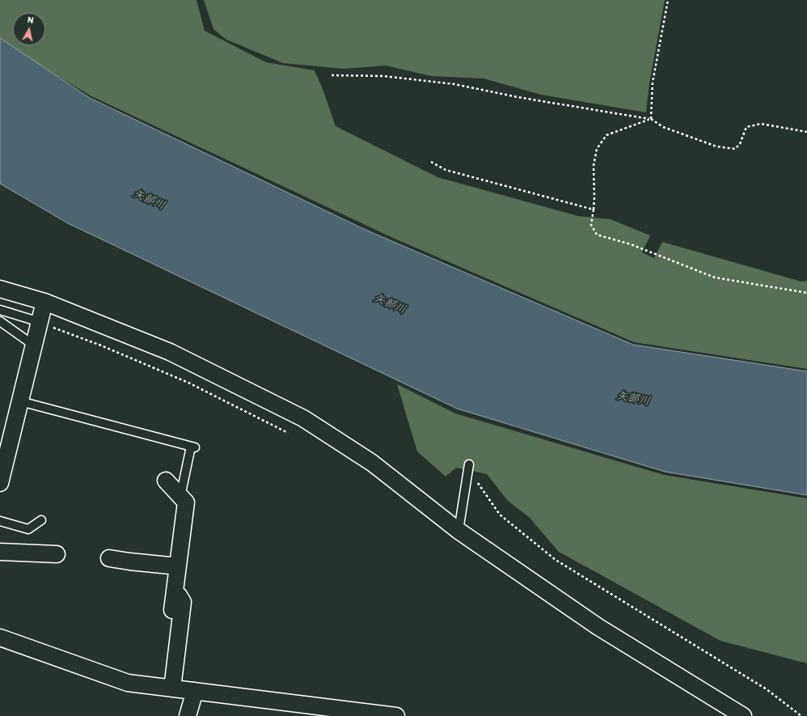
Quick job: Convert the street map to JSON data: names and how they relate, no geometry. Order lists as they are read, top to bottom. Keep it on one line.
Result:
{"water":["矢部川"],"north":"top"}
